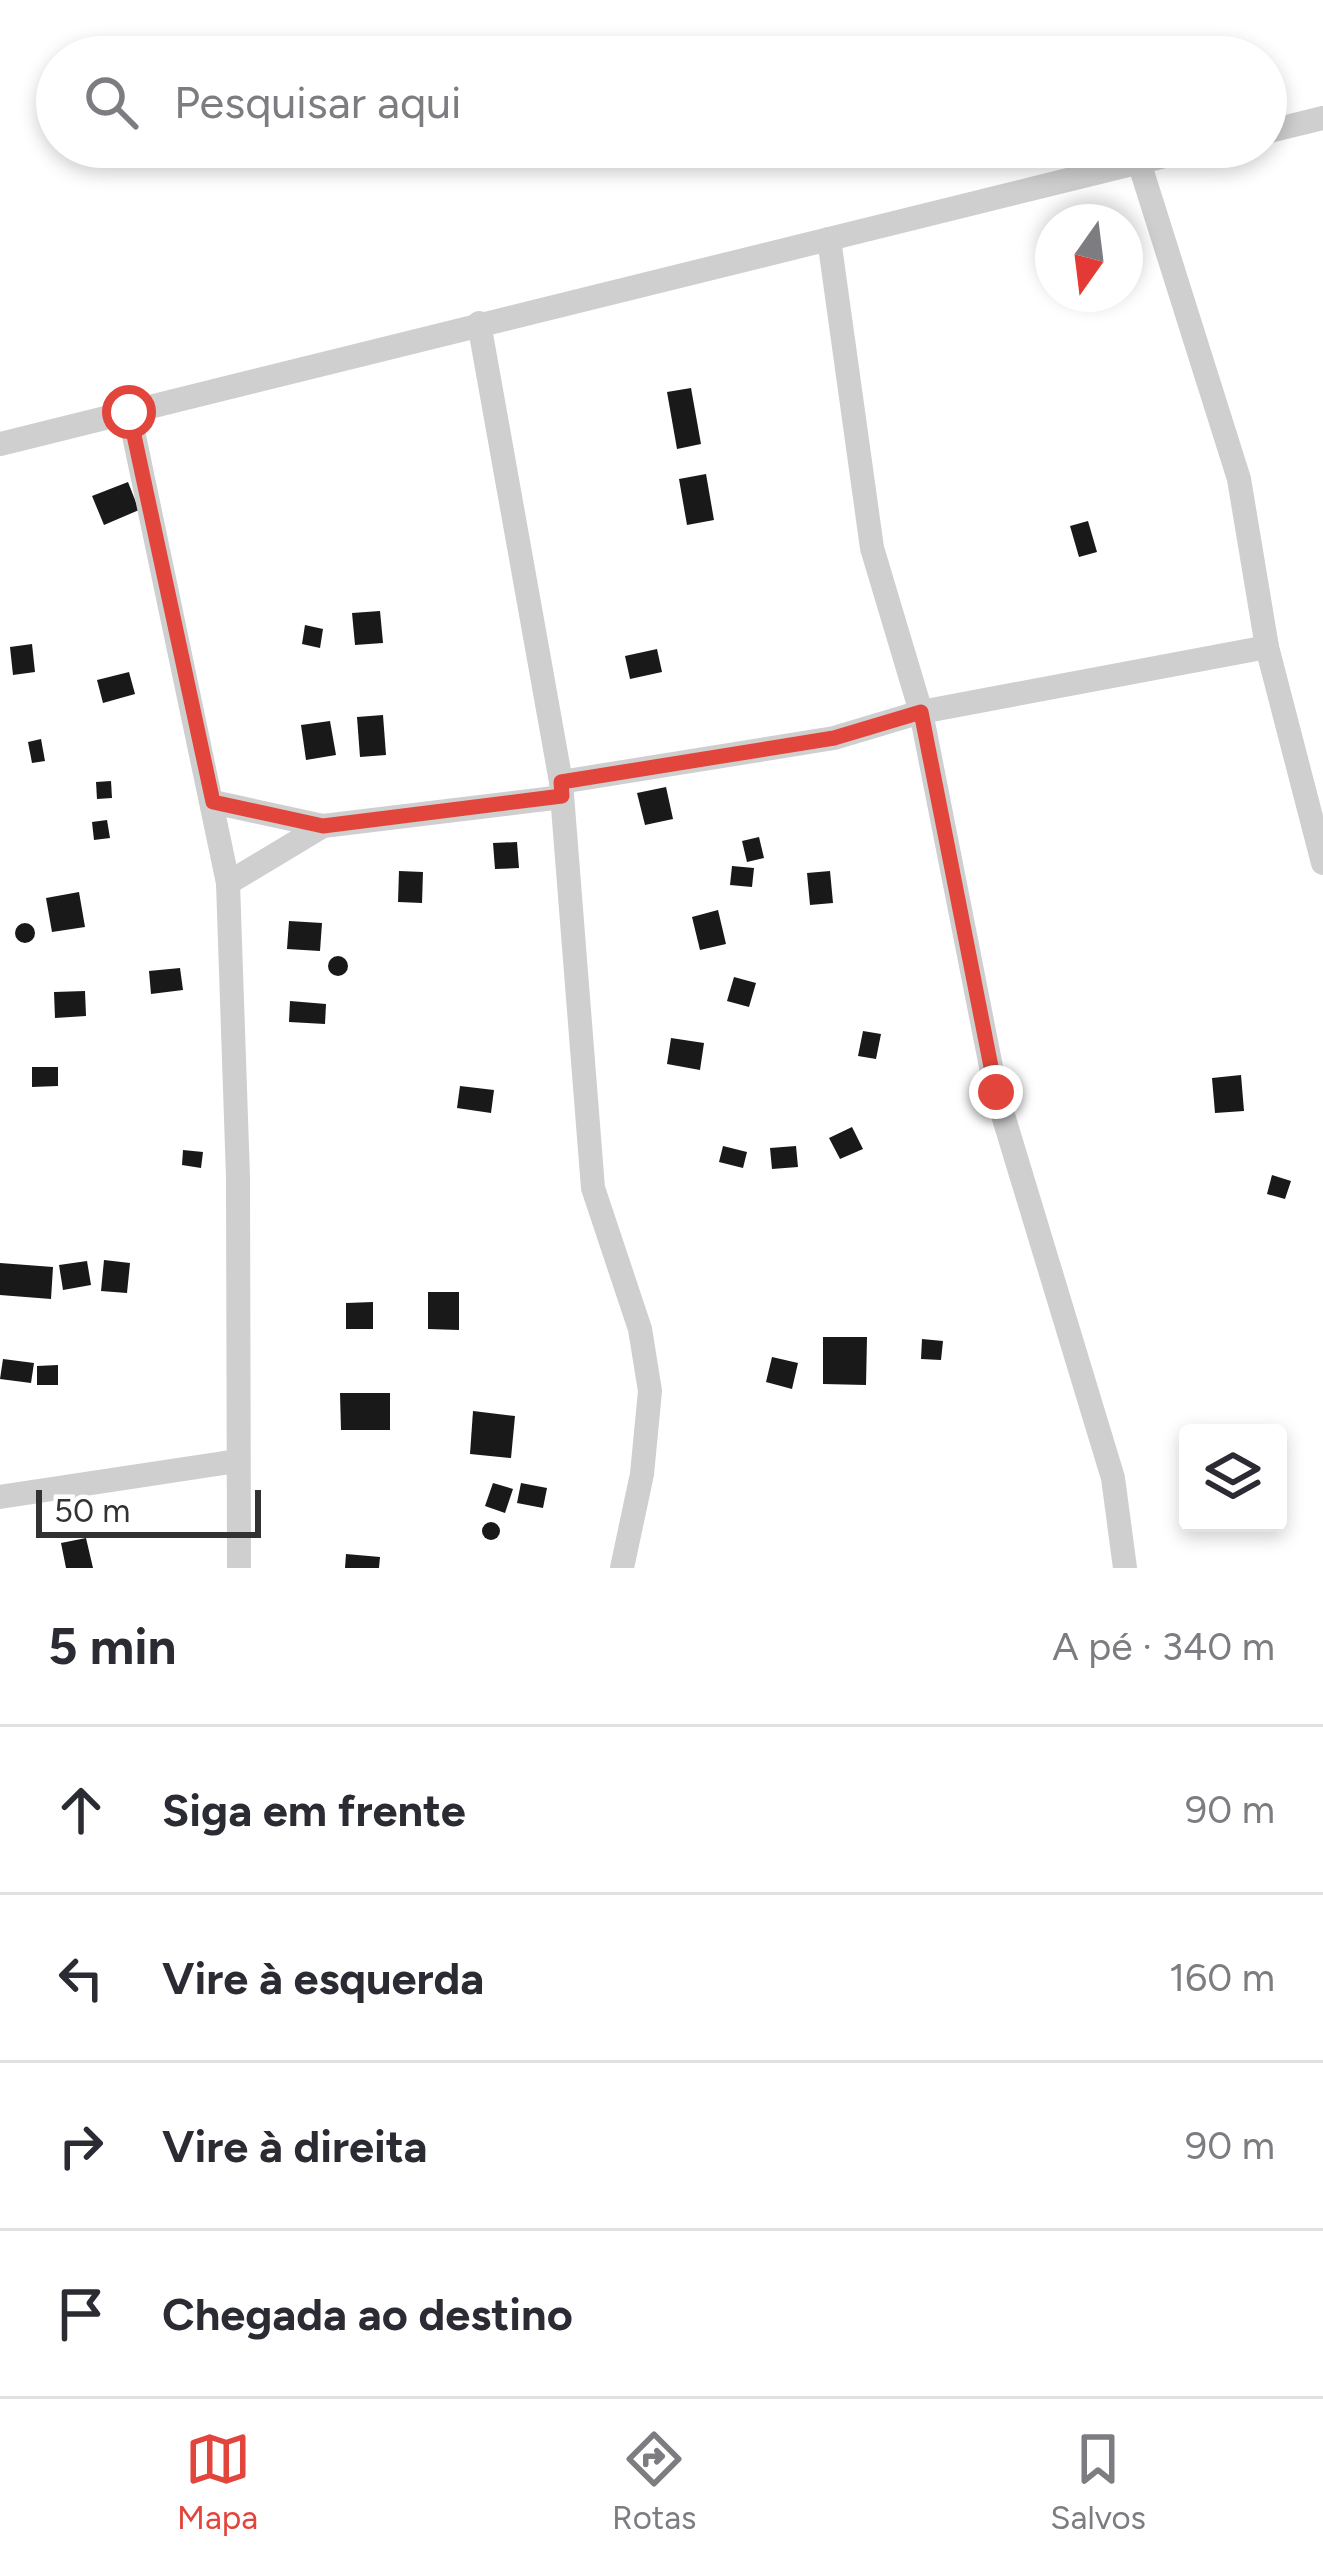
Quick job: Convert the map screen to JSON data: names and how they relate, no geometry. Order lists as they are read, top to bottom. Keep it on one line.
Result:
{"scale_bar":"50 m","north":"bottom","page":{"search":"Pesquisar aqui","scale":"50 m","heading":["5 min","A pé · 340 m"],"list":[["Siga em frente","90 m"],["Vire à esquerda","160 m"],["Vire à direita","90 m"],"Chegada ao destino"],"nav":["Mapa","Rotas","Salvos"]}}
